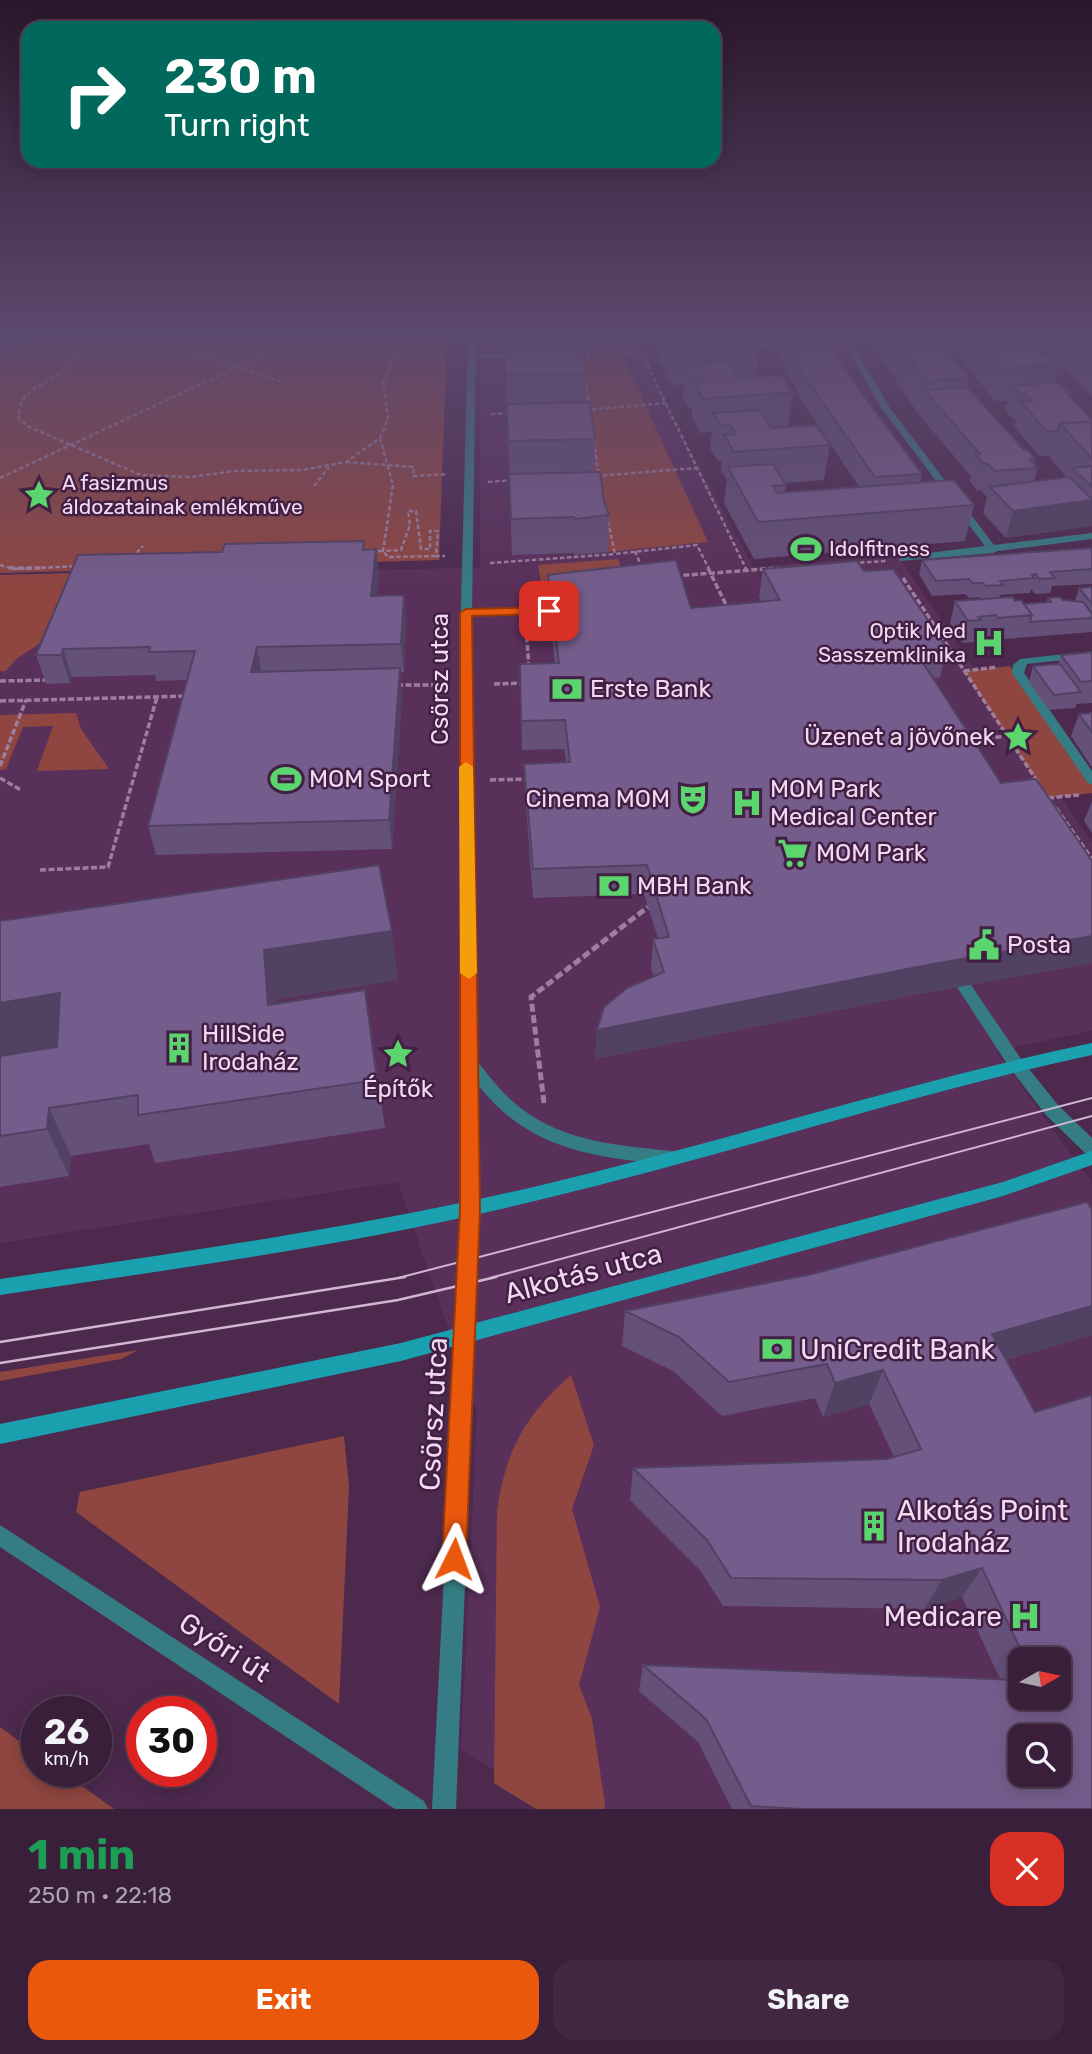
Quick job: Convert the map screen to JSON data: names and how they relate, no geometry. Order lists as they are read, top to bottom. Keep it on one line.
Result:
{"streets":{"main road":["Alkotás utca"],"street":["Csörsz utca","Győri út"]},"crossings":[["Csörsz utca","Alkotás utca"]],"places":{"place":["A fasizmus áldozatainak emlékműve","Üzenet a jövőnek","Építők"],"sports":["Idolfitness","MOM Sport"],"hospital":["Optik Med Sasszemklinika","MOM Park Medical Center","Medicare"],"bank":["Erste Bank","MBH Bank","UniCredit Bank"],"theatre":["Cinema MOM"],"supermarket":["MOM Park"],"public building":["Posta"],"building":["HillSide Irodaház","Alkotás Point Irodaház"]},"north":"right","page":{"turn":["230 m","Turn right"],"speed":"26 km/h","limit":"30","heading":["1 min","250 m · 22:18"],"buttons":["Exit","Share"]}}
